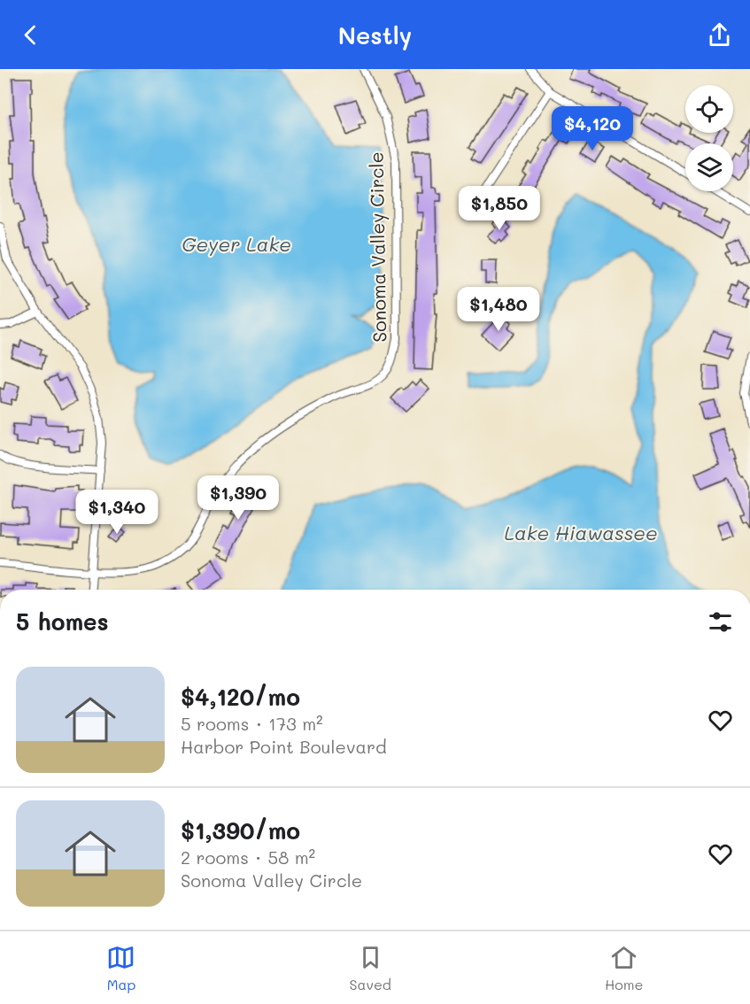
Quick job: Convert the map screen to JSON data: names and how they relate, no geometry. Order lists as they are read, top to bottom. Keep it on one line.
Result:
{"streets":{"street":["Sonoma Valley Circle"]},"water":["Geyer Lake","Lake Hiawassee"],"page":{"header":"Nestly","price":["$4,120","$1,850","$1,480","$1,390","$1,340"],"heading":"5 homes","list":[{"name":"$4,120/mo","note":"5 rooms · 173 m² · Harbor Point Boulevard"},{"name":"$1,390/mo","note":"2 rooms · 58 m² · Sonoma Valley Circle"}],"tabs":["Map","Saved","Home"]}}
